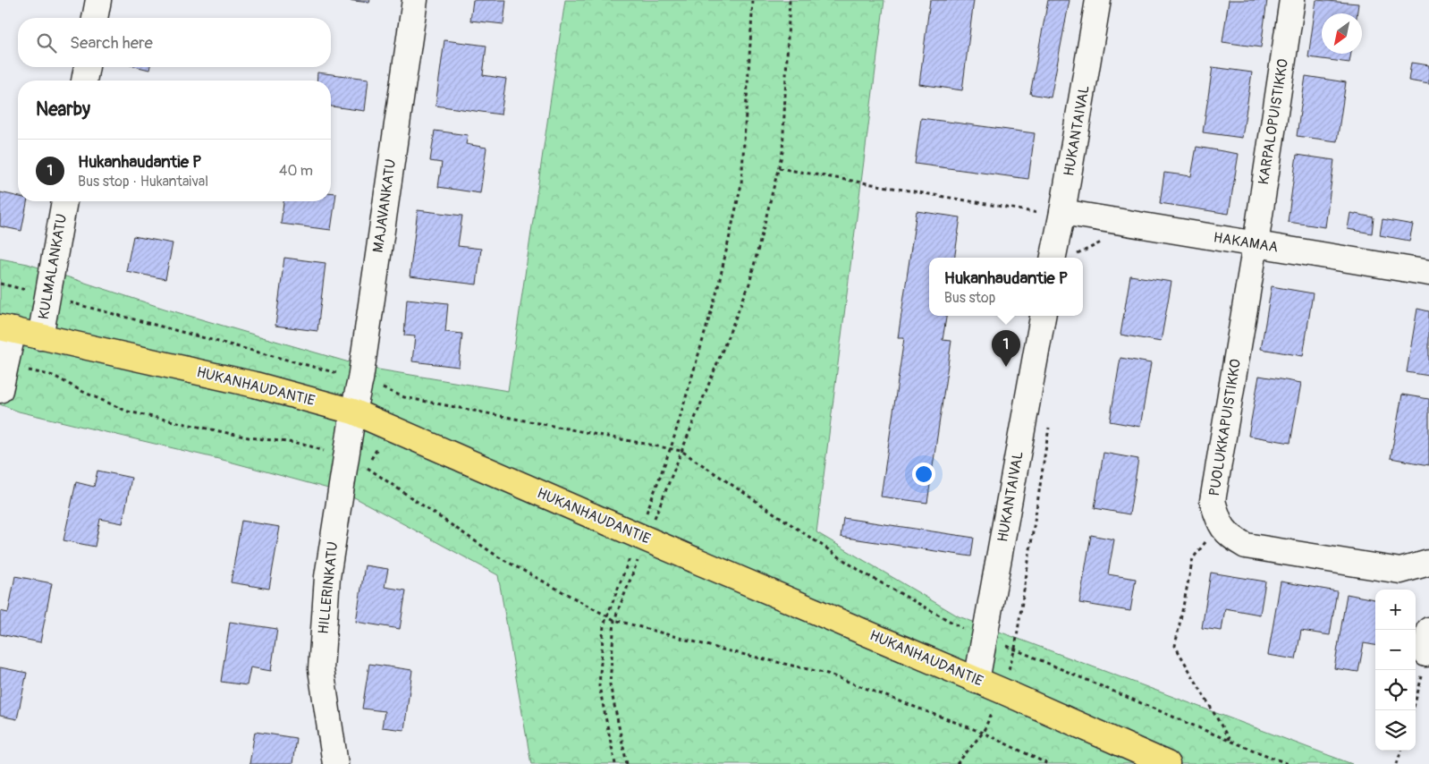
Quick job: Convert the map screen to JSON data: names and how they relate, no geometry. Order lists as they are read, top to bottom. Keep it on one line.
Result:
{"streets":{"main road":["HUKANHAUDANTIE"],"street":["KARPALOPUISTIKKO","HUKANTAIVAL","MAJAVANKATU","HAKAMAA","KULMALANKATU","PUOLUKKAPUISTIKKO","HILLERINKATU"]},"crossings":[["KARPALOPUISTIKKO","HAKAMAA"],["KARPALOPUISTIKKO","PUOLUKKAPUISTIKKO"],["HUKANTAIVAL","HAKAMAA"],["HUKANTAIVAL","HUKANHAUDANTIE"],["MAJAVANKATU","HUKANHAUDANTIE"],["MAJAVANKATU","HILLERINKATU"],["HAKAMAA","PUOLUKKAPUISTIKKO"],["KULMALANKATU","HUKANHAUDANTIE"],["HUKANHAUDANTIE","HILLERINKATU"]],"north":"bottom left","page":{"search":"Search here","heading":"Nearby","list":[{"mark":"1","name":"Hukanhaudantie P","note":"Bus stop · Hukantaival","value":"40 m"}],"popup":["Hukanhaudantie P","Bus stop"],"pins":"1","map_buttons":["+","−"]}}
